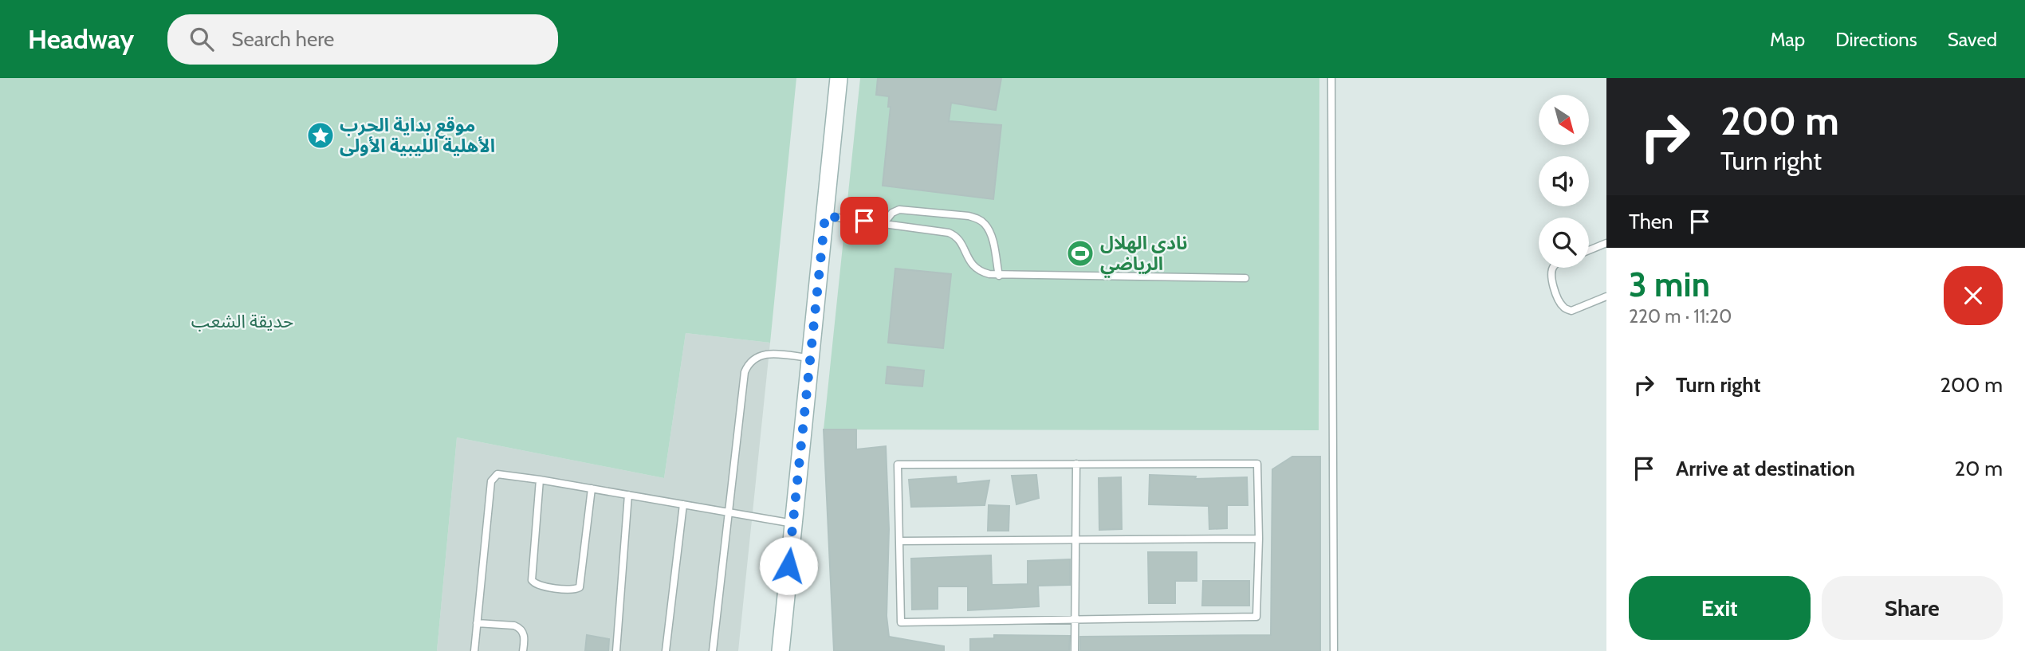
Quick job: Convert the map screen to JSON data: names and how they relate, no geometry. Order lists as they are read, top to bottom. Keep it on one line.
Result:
{"parks":["حديقة الشعب"],"places":{"place":["موقع بداية الحرب الأهلية الليبية الأولى"],"sports":["نادي الهلال الرياضي"]},"north":"bottom right","page":{"header":"Headway","search":"Search here","nav":["Map","Directions","Saved"],"turn":["200 m","Turn right"],"then":"Then","heading":["3 min","220 m · 11:20"],"list":[{"name":"Turn right","value":"200 m"},{"name":"Arrive at destination","value":"20 m"}],"buttons":["Exit","Share"]}}
